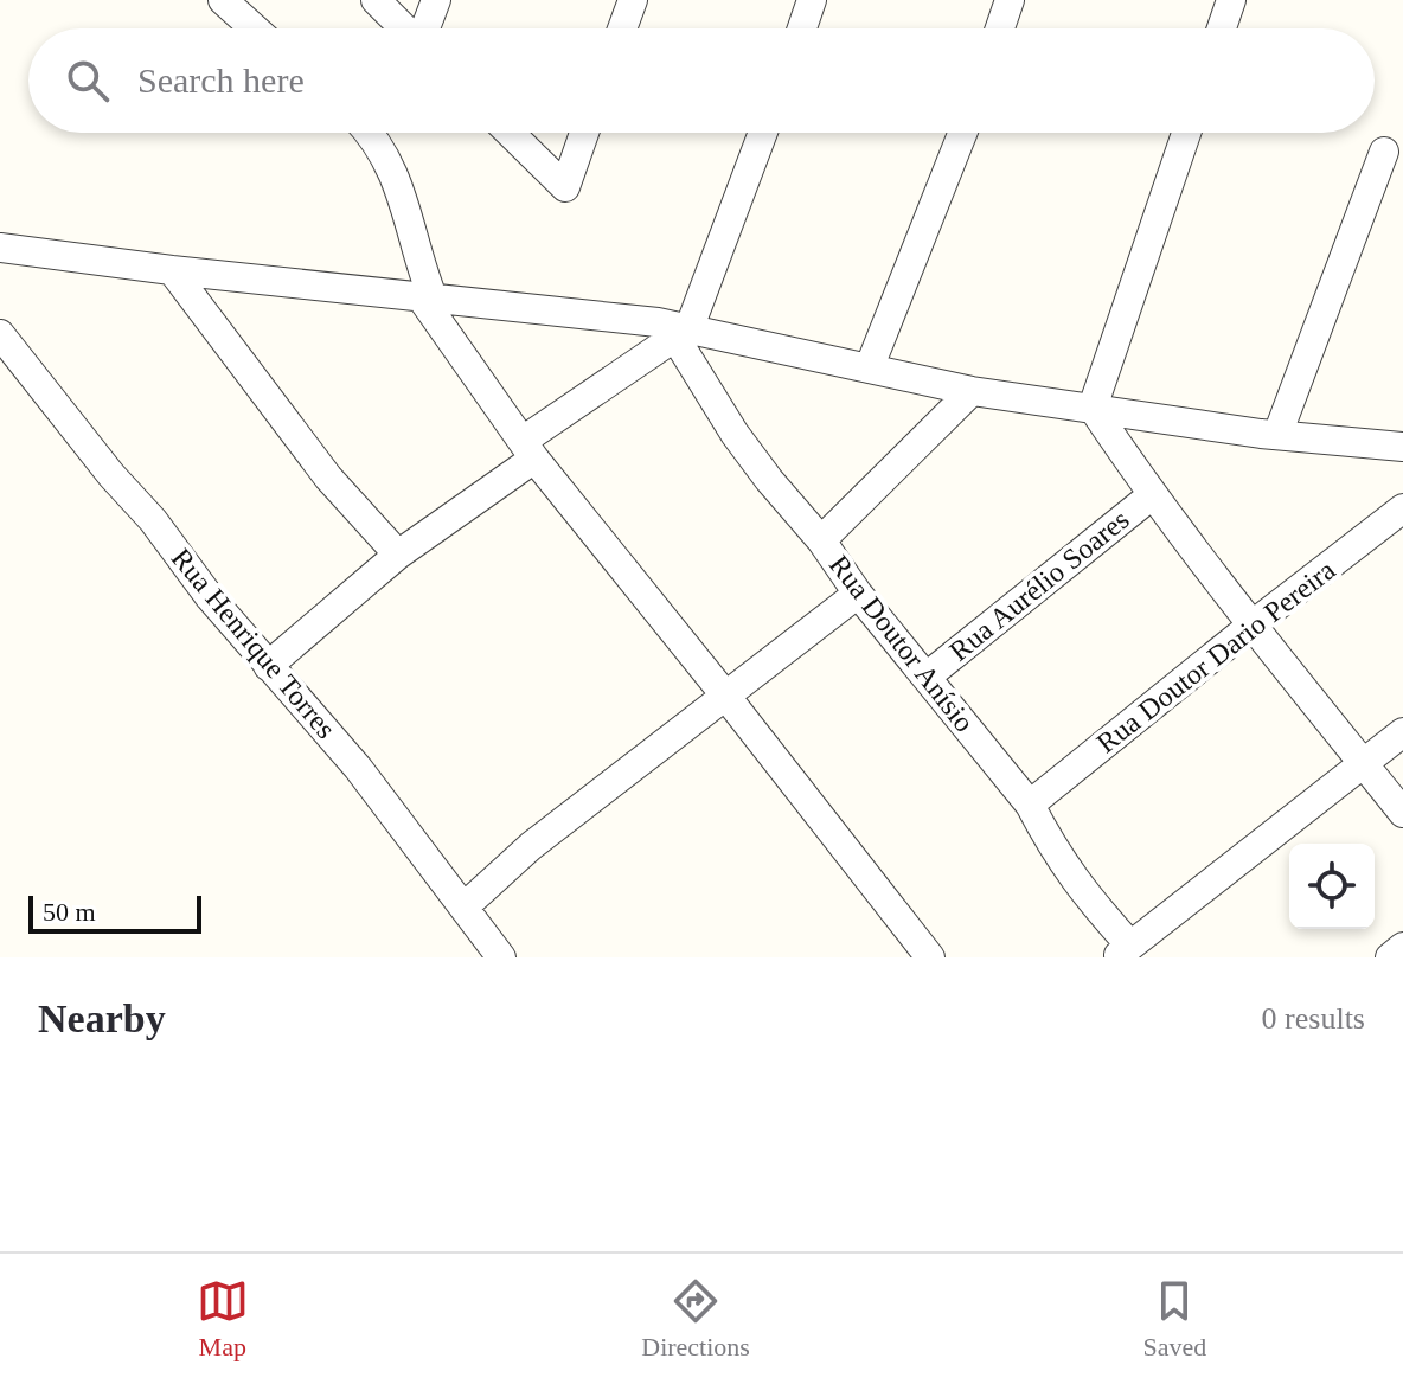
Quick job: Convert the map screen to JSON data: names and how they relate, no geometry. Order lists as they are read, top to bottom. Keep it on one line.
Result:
{"streets":{"street":["Rua Aurélio Soares","Rua Henrique Torres","Rua Doutor Anísio","Rua Doutor Dario Pereira"]},"crossings":[["Rua Aurélio Soares","Rua Doutor Anísio"],["Rua Doutor Anísio","Rua Doutor Dario Pereira"]],"scale_bar":"50 m","page":{"search":"Search here","scale":"50 m","heading":["Nearby","0 results"],"nav":["Map","Directions","Saved"]}}
